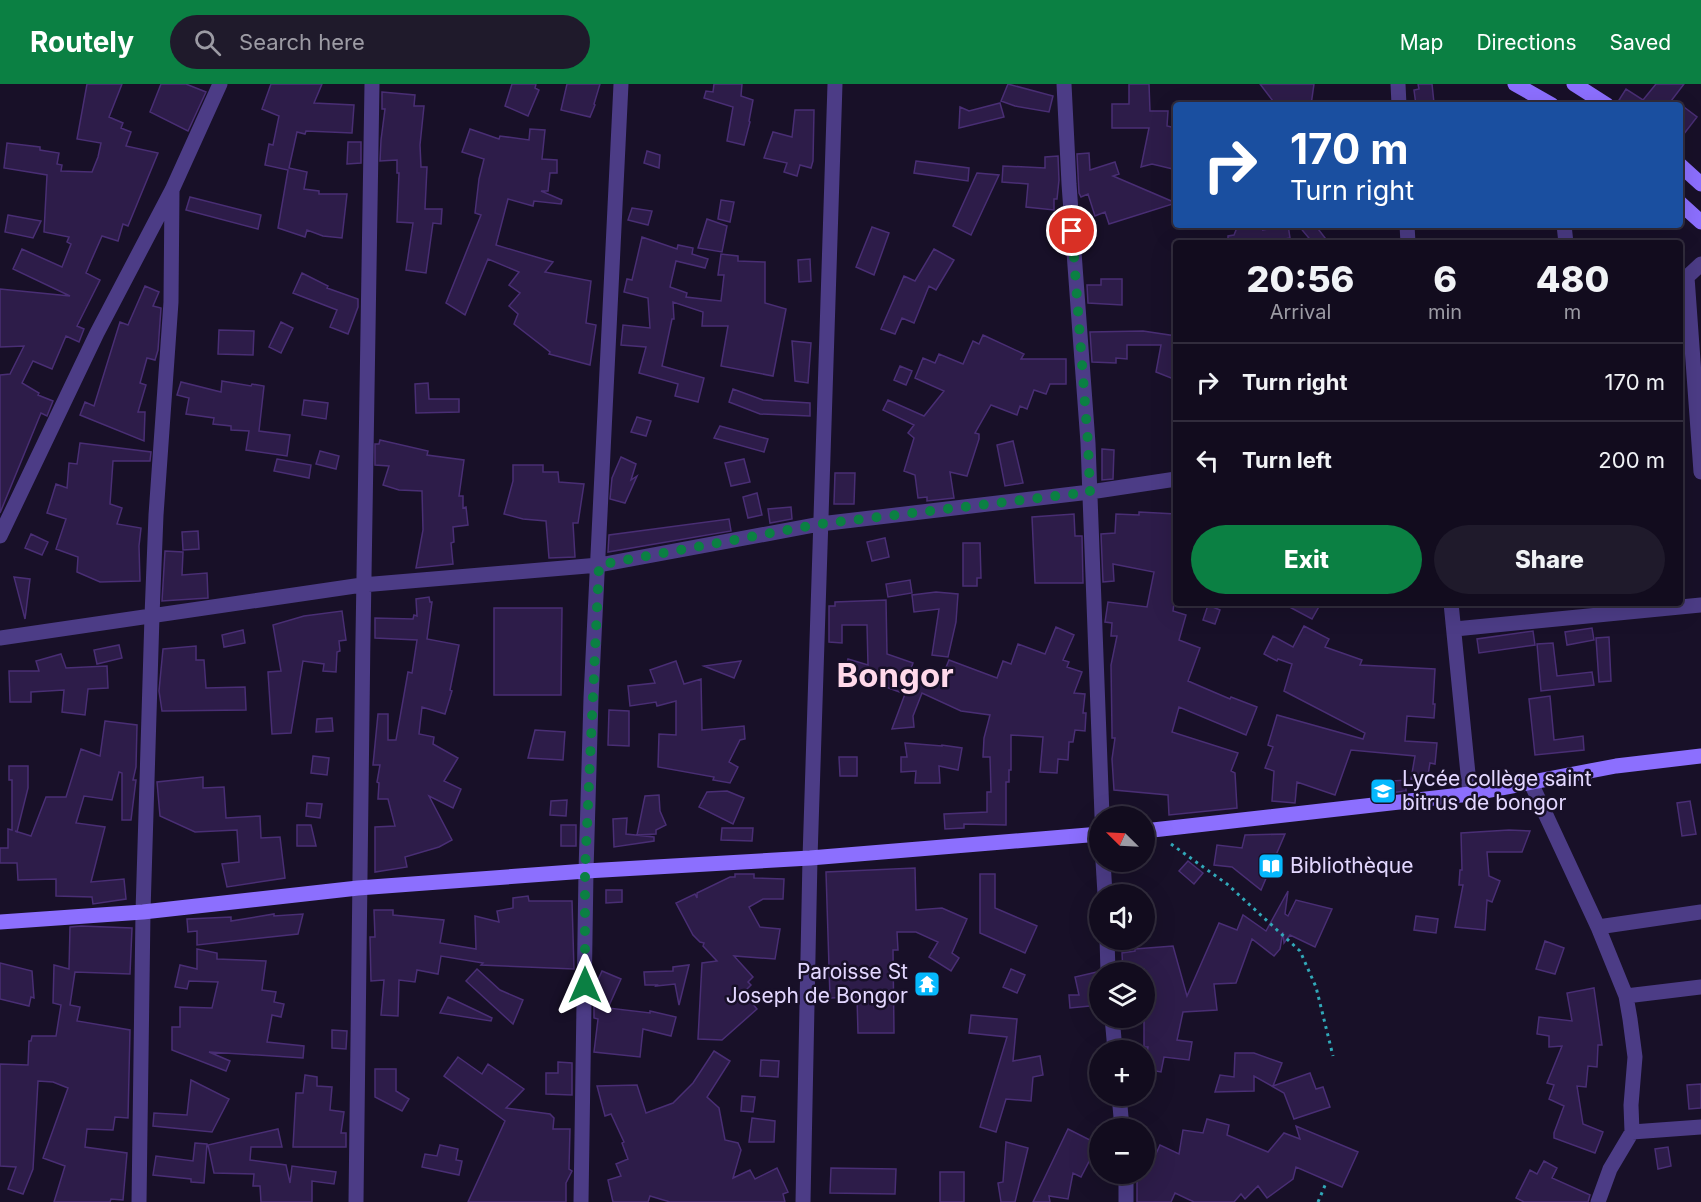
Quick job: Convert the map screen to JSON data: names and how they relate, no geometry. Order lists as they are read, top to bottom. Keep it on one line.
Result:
{"districts":["Bongor"],"places":{"school or university":["Lycée collège saint bitrus de bongor"],"library":["Bibliothèque"],"temple":["Paroisse St Joseph de Bongor"]},"north":"top left","page":{"header":"Routely","search":"Search here","nav":["Map","Directions","Saved"],"turn":["170 m","Turn right"],"eta":["20:56","Arrival","6","min","480","m"],"list":[{"name":"Turn right","value":"170 m"},{"name":"Turn left","value":"200 m"}],"buttons":["Exit","Share"],"map_buttons":["+","−"]}}
